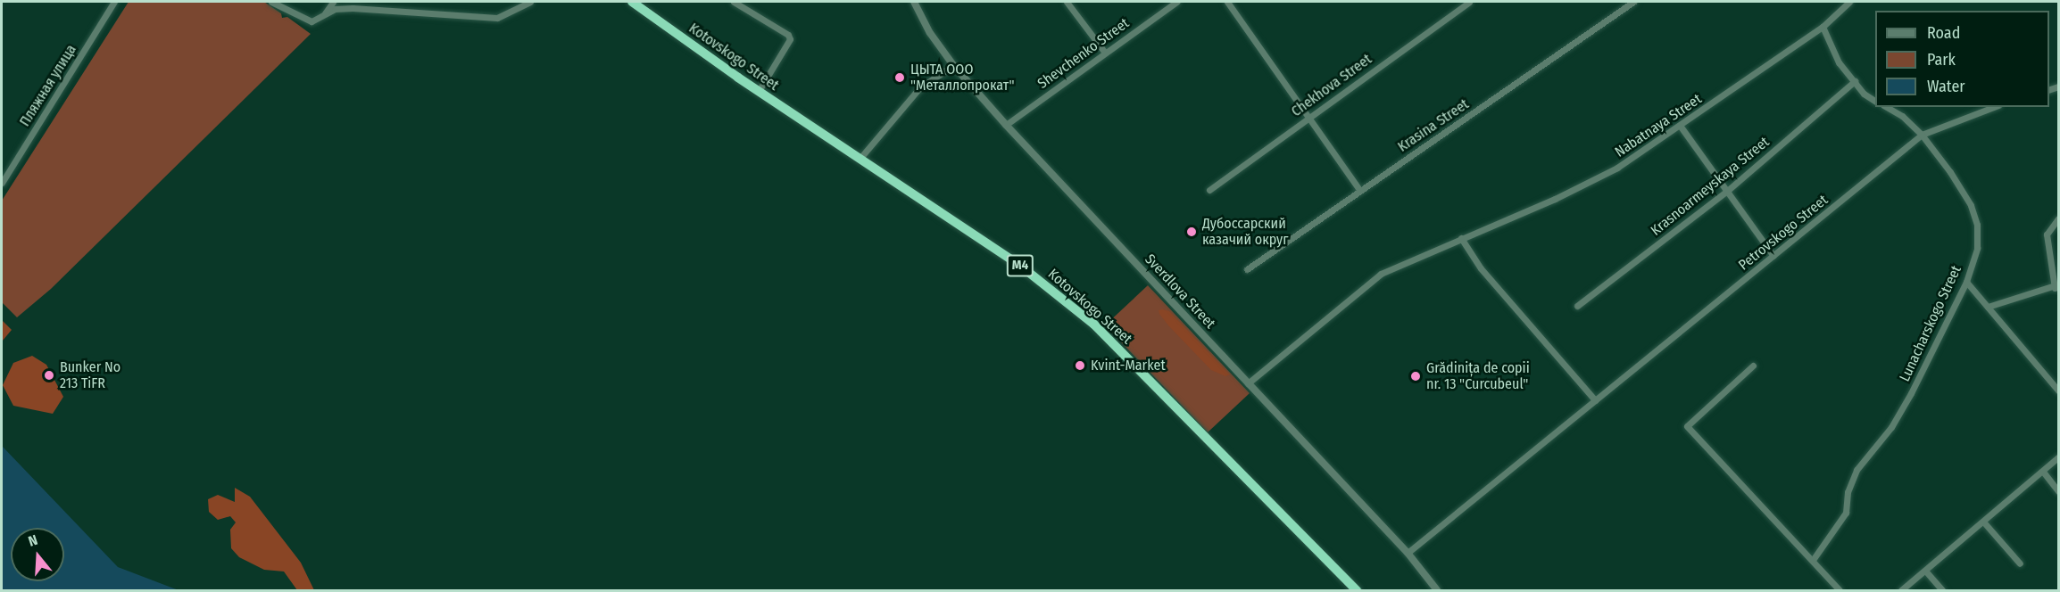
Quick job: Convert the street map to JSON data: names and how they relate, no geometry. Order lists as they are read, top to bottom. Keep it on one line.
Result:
{"streets":{"highway":["Kotovskogo Street","M4"],"street":["Shevchenko Street","Пляжная улица","Chekhova Street","Krasina Street","Nabatnaya Street","Krasnoarmeyskaya Street","Petrovskogo Street","Sverdlova Street","Lunacharskogo Street"]},"crossings":[["Shevchenko Street","Sverdlova Street"],["Nabatnaya Street","Sverdlova Street"],["Petrovskogo Street","Sverdlova Street"],["Petrovskogo Street","Lunacharskogo Street"]],"places":["ЦЫТА ООО \"Металлопрокат\"","Дубоссарский казачий округ","Kvint-Market","Bunker No 213 TiFR","Grădinița de copii nr. 13 \"Curcubeul\""],"legend":["Road","Park","Water"],"north":"top"}
